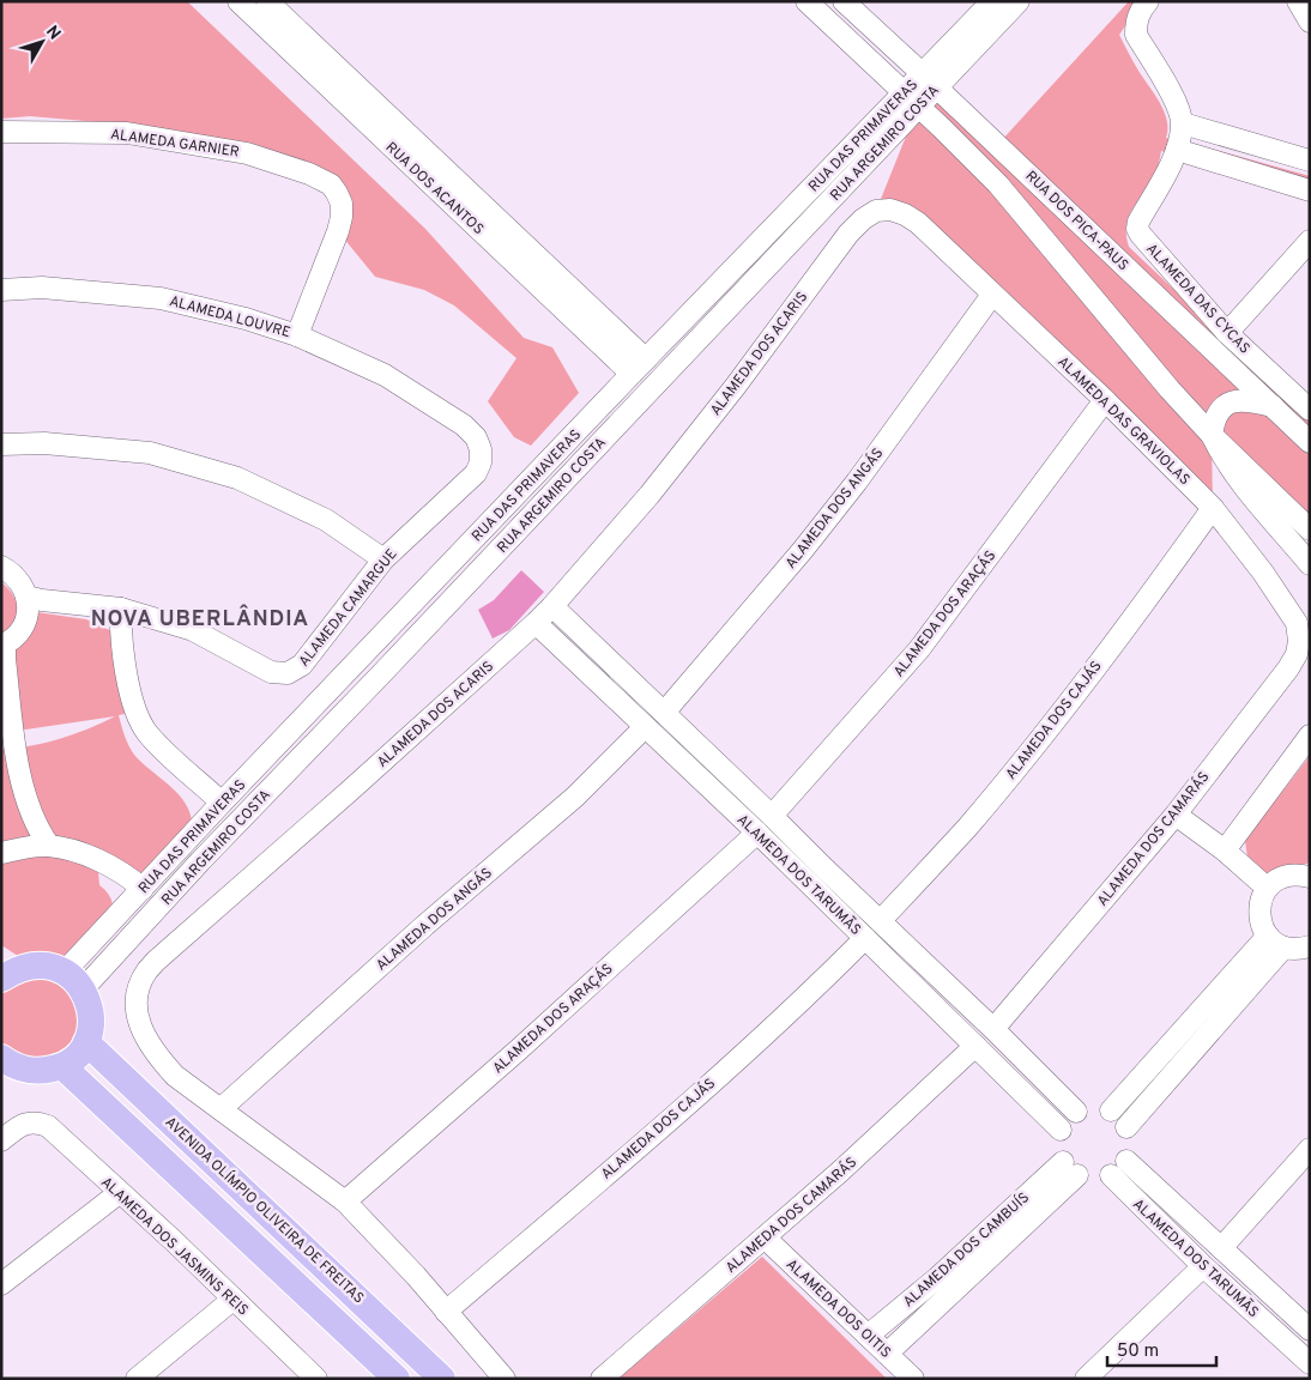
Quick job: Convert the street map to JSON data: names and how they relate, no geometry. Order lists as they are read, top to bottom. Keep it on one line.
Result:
{"streets":{"main road":["AVENIDA OLÍMPIO OLIVEIRA DE FREITAS"],"street":["RUA DAS PRIMAVERAS","ALAMEDA GARNIER","RUA ARGEMIRO COSTA","RUA DOS ACANTOS","RUA DOS PICA-PAUS","ALAMEDA DAS CYCAS","ALAMEDA LOUVRE","ALAMEDA DOS ACARIS","ALAMEDA DAS GRAVIOLAS","ALAMEDA DOS ANGÁS","ALAMEDA CAMARGUE","ALAMEDA DOS ARAÇÁS","ALAMEDA DOS CAJÁS","ALAMEDA DOS CAMARÁS","ALAMEDA DOS TARUMÃS","ALAMEDA DOS JASMINS REIS","ALAMEDA DOS CAMBUÍS","ALAMEDA DOS OITIS"]},"crossings":[["RUA DAS PRIMAVERAS","RUA ARGEMIRO COSTA"],["RUA DAS PRIMAVERAS","RUA DOS ACANTOS"],["RUA DAS PRIMAVERAS","RUA DOS PICA-PAUS"],["ALAMEDA GARNIER","ALAMEDA LOUVRE"],["RUA ARGEMIRO COSTA","RUA DOS PICA-PAUS"],["ALAMEDA LOUVRE","ALAMEDA CAMARGUE"],["ALAMEDA DOS ACARIS","ALAMEDA DAS GRAVIOLAS"],["ALAMEDA DOS ACARIS","ALAMEDA DOS ANGÁS"],["ALAMEDA DOS ACARIS","ALAMEDA DOS ARAÇÁS"],["ALAMEDA DOS ACARIS","ALAMEDA DOS TARUMÃS"],["ALAMEDA DAS GRAVIOLAS","ALAMEDA DOS ANGÁS"],["ALAMEDA DAS GRAVIOLAS","ALAMEDA DOS ARAÇÁS"],["ALAMEDA DAS GRAVIOLAS","ALAMEDA DOS CAJÁS"],["ALAMEDA DAS GRAVIOLAS","ALAMEDA DOS CAMARÁS"],["ALAMEDA DOS ANGÁS","ALAMEDA DOS TARUMÃS"],["ALAMEDA DOS ARAÇÁS","ALAMEDA DOS TARUMÃS"],["ALAMEDA DOS CAJÁS","ALAMEDA DOS TARUMÃS"],["ALAMEDA DOS CAMARÁS","ALAMEDA DOS TARUMÃS"],["ALAMEDA DOS CAMARÁS","ALAMEDA DOS OITIS"],["ALAMEDA DOS TARUMÃS","ALAMEDA DOS CAMBUÍS"],["ALAMEDA DOS CAMBUÍS","ALAMEDA DOS OITIS"]],"districts":["NOVA UBERLÂNDIA"],"scale_bar":"50 m","north":"top right"}
